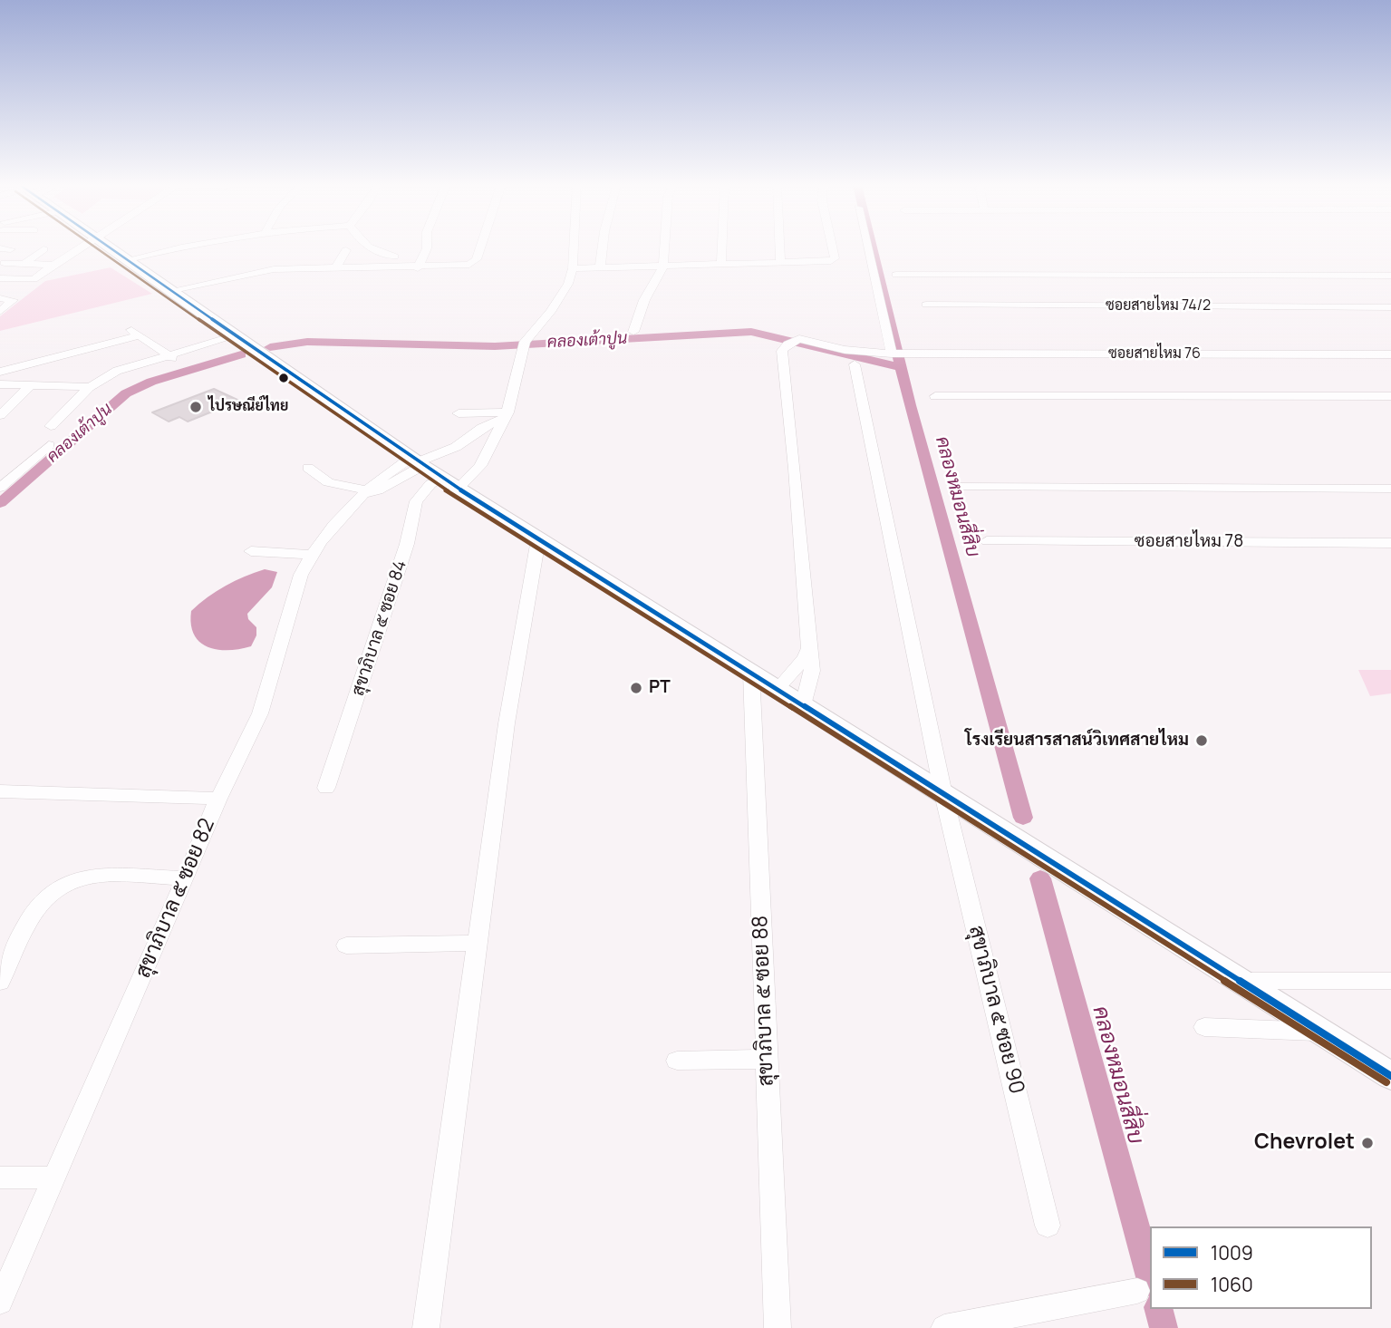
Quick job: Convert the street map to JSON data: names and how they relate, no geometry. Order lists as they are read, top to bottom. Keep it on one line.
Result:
{"streets":{"street":["ซอยสายไหม 74/2","ซอยสายไหม 76","ซอยสายไหม 78","สุขาภิบาล ๕ ซอย 84","สุขาภิบาล ๕ ซอย 82","สุขาภิบาล ๕ ซอย 88","สุขาภิบาล ๕ ซอย 90"]},"crossings":[["สุขาภิบาล ๕ ซอย 84","สุขาภิบาล ๕ ซอย 82"]],"water":["คลองเต้าปูน","คลองหมอนสี่สิบ"],"places":["ไปรษณีย์ไทย","PT","โรงเรียนสารสาสน์วิเทศสายไหม","Chevrolet"],"lines":["transit line 1009","transit line 1060"],"legend":["1009","1060"]}
